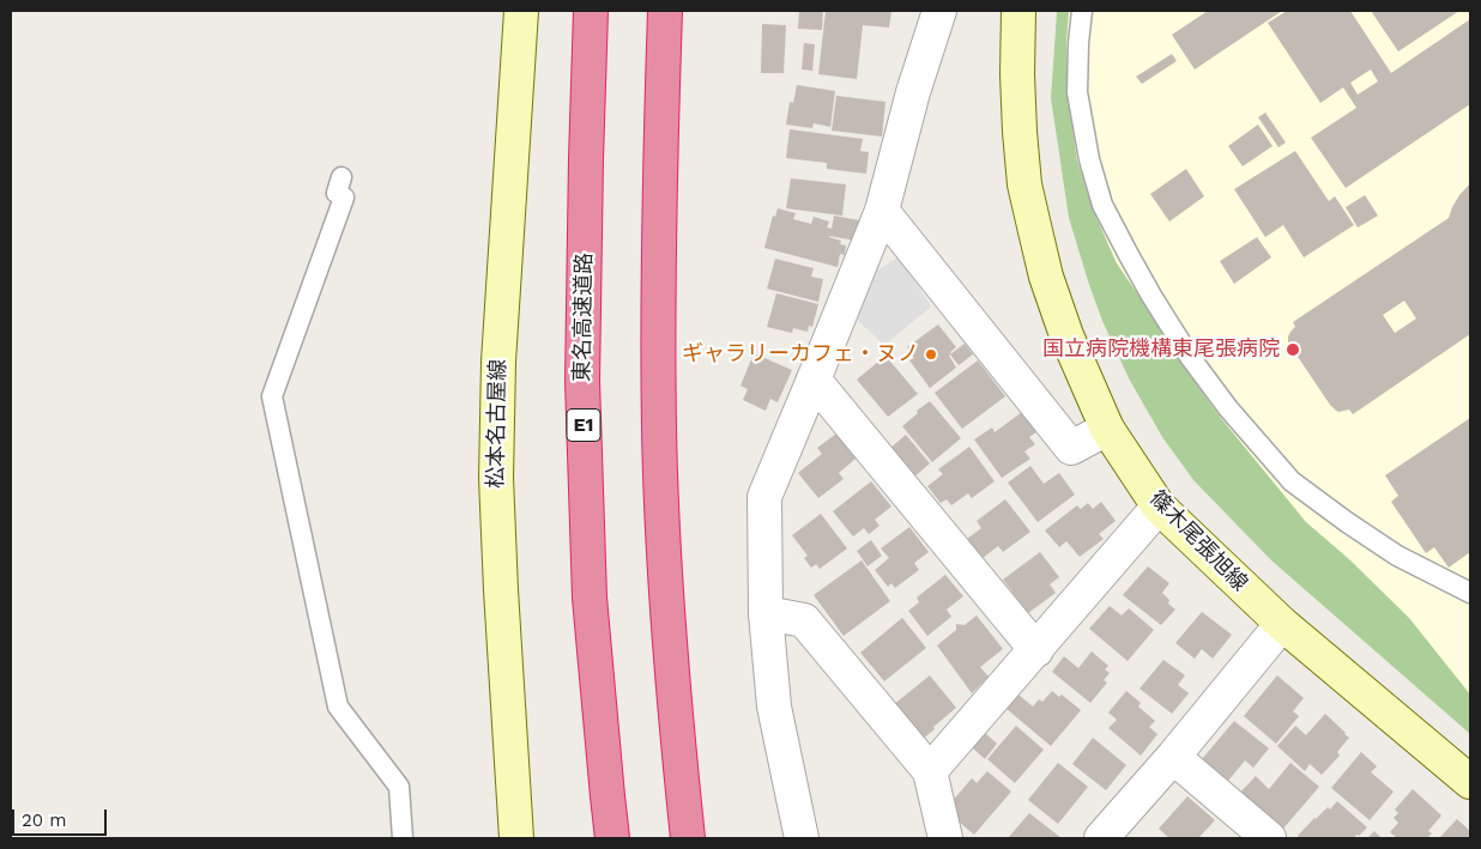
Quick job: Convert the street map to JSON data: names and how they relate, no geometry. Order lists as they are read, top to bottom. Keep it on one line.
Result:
{"streets":{"highway":["東名高速道路","E1"],"main road":["松本名古屋線","篠木尾張旭線"]},"places":["国立病院機構東尾張病院","ギャラリーカフェ・ヌノ"],"scale_bar":"20 m"}
